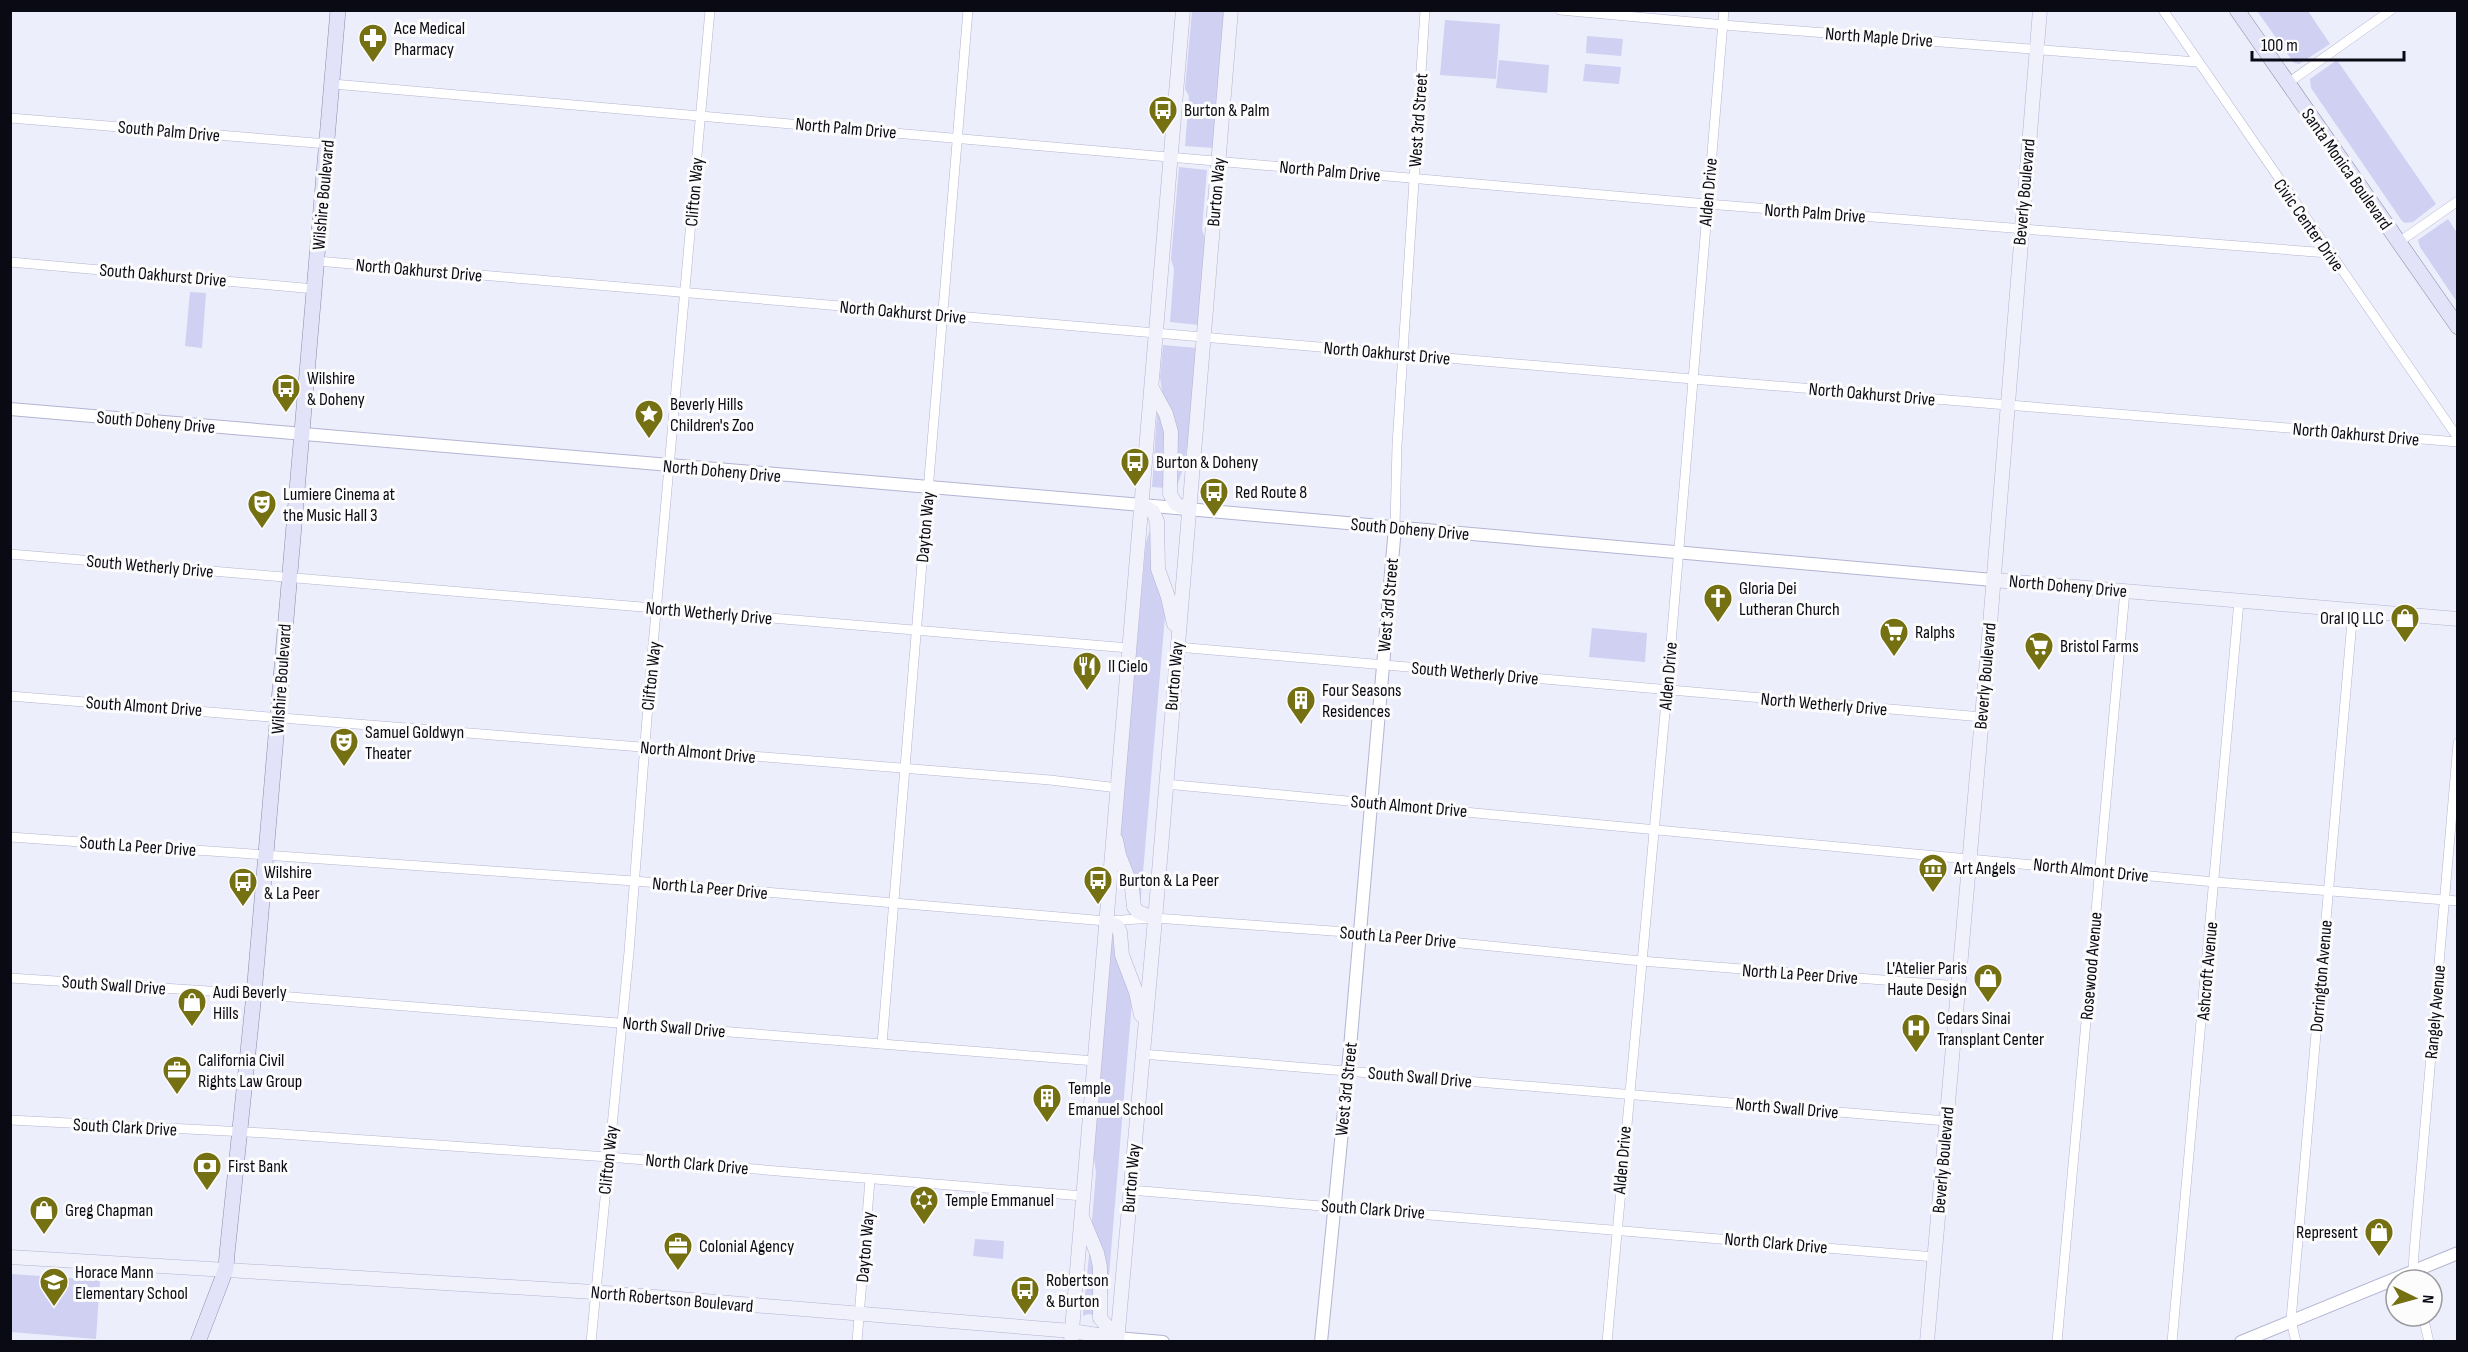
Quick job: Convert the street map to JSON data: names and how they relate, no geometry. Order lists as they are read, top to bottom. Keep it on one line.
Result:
{"streets":{"main road":["Santa Monica Boulevard","Burton Way","Beverly Boulevard","Wilshire Boulevard","North Doheny Drive","North Robertson Boulevard"],"street":["North Maple Drive","West 3rd Street","North Palm Drive","South Palm Drive","Clifton Way","Alden Drive","Civic Center Drive","North Oakhurst Drive","South Oakhurst Drive","South Doheny Drive","Dayton Way","South Wetherly Drive","North Wetherly Drive","South Almont Drive","North Almont Drive","South La Peer Drive","North La Peer Drive","Rosewood Avenue","Ashcroft Avenue","Dorrington Avenue","South Swall Drive","Rangely Avenue","North Swall Drive","South Clark Drive","North Clark Drive"]},"crossings":[["North Maple Drive","Alden Drive"],["North Maple Drive","Beverly Boulevard"],["North Maple Drive","Civic Center Drive"],["West 3rd Street","North Palm Drive"],["West 3rd Street","North Oakhurst Drive"],["West 3rd Street","South Doheny Drive"],["West 3rd Street","South Wetherly Drive"],["West 3rd Street","South Almont Drive"],["West 3rd Street","South La Peer Drive"],["West 3rd Street","South Swall Drive"],["West 3rd Street","South Clark Drive"],["North Palm Drive","Clifton Way"],["North Palm Drive","Burton Way"],["North Palm Drive","Alden Drive"],["North Palm Drive","Beverly Boulevard"],["North Palm Drive","Wilshire Boulevard"],["North Palm Drive","Civic Center Drive"],["North Palm Drive","Dayton Way"],["South Palm Drive","Wilshire Boulevard"],["Clifton Way","North Oakhurst Drive"],["Clifton Way","North Doheny Drive"],["Clifton Way","North Wetherly Drive"],["Clifton Way","North Almont Drive"],["Clifton Way","North La Peer Drive"],["Clifton Way","North Swall Drive"],["Clifton Way","North Clark Drive"],["Clifton Way","North Robertson Boulevard"],["Burton Way","North Oakhurst Drive"],["Burton Way","South Doheny Drive"],["Burton Way","South Wetherly Drive"],["Burton Way","South Almont Drive"],["Burton Way","South La Peer Drive"],["Burton Way","North La Peer Drive"],["Burton Way","South Swall Drive"],["Burton Way","South Clark Drive"],["Burton Way","North Robertson Boulevard"],["Alden Drive","North Oakhurst Drive"],["Alden Drive","South Doheny Drive"],["Alden Drive","North Doheny Drive"],["Alden Drive","South Wetherly Drive"],["Alden Drive","North Wetherly Drive"],["Alden Drive","South Almont Drive"],["Alden Drive","North Almont Drive"],["Alden Drive","South La Peer Drive"],["Alden Drive","North La Peer Drive"],["Alden Drive","South Swall Drive"],["Alden Drive","North Swall Drive"],["Alden Drive","South Clark Drive"],["Alden Drive","North Clark Drive"],["Beverly Boulevard","North Oakhurst Drive"],["Beverly Boulevard","North Doheny Drive"],["Beverly Boulevard","North Wetherly Drive"],["Beverly Boulevard","North Almont Drive"],["Beverly Boulevard","North La Peer Drive"],["Beverly Boulevard","North Swall Drive"],["Beverly Boulevard","North Clark Drive"],["Wilshire Boulevard","North Oakhurst Drive"],["Wilshire Boulevard","South Oakhurst Drive"],["Wilshire Boulevard","South Doheny Drive"],["Wilshire Boulevard","North Doheny Drive"],["Wilshire Boulevard","South Wetherly Drive"],["Wilshire Boulevard","North Wetherly Drive"],["Wilshire Boulevard","South Almont Drive"],["Wilshire Boulevard","North Almont Drive"],["Wilshire Boulevard","South La Peer Drive"],["Wilshire Boulevard","North La Peer Drive"],["Wilshire Boulevard","South Swall Drive"],["Wilshire Boulevard","North Swall Drive"],["Wilshire Boulevard","South Clark Drive"],["Wilshire Boulevard","North Clark Drive"],["Wilshire Boulevard","North Robertson Boulevard"],["Civic Center Drive","North Oakhurst Drive"],["North Oakhurst Drive","Dayton Way"],["South Doheny Drive","North Doheny Drive"],["North Doheny Drive","Dayton Way"],["North Doheny Drive","Rosewood Avenue"],["North Doheny Drive","Ashcroft Avenue"],["North Doheny Drive","Dorrington Avenue"],["Dayton Way","North Wetherly Drive"],["Dayton Way","North Almont Drive"],["Dayton Way","North La Peer Drive"],["Dayton Way","North Swall Drive"],["Dayton Way","North Clark Drive"],["Dayton Way","North Robertson Boulevard"],["South Wetherly Drive","North Wetherly Drive"],["South Almont Drive","North Almont Drive"],["North Almont Drive","Rosewood Avenue"],["North Almont Drive","Ashcroft Avenue"],["North Almont Drive","Dorrington Avenue"],["North Almont Drive","Rangely Avenue"],["South La Peer Drive","North La Peer Drive"],["South Swall Drive","North Swall Drive"],["South Clark Drive","North Clark Drive"]],"places":{"pharmacy":["Ace Medical Pharmacy"],"bus stop":["Burton & Palm","Wilshire & Doheny","Burton & Doheny","Red Route 8","Burton & La Peer","Wilshire & La Peer","Robertson & Burton"],"place":["Beverly Hills Children's Zoo"],"theatre":["Lumiere Cinema at the Music Hall 3","Samuel Goldwyn Theater"],"church":["Gloria Dei Lutheran Church"],"shop":["Oral IQ LLC","L'Atelier Paris Haute Design","Audi Beverly Hills","Greg Chapman","Represent"],"supermarket":["Ralphs","Bristol Farms"],"restaurant":["Il Cielo"],"building":["Four Seasons Residences","Temple Emanuel School"],"museum":["Art Angels"],"hospital":["Cedars Sinai Transplant Center"],"office":["California Civil Rights Law Group","Colonial Agency"],"bank":["First Bank"],"synagogue":["Temple Emmanuel"],"school or university":["Horace Mann Elementary School"]},"scale_bar":"100 m","north":"right"}
